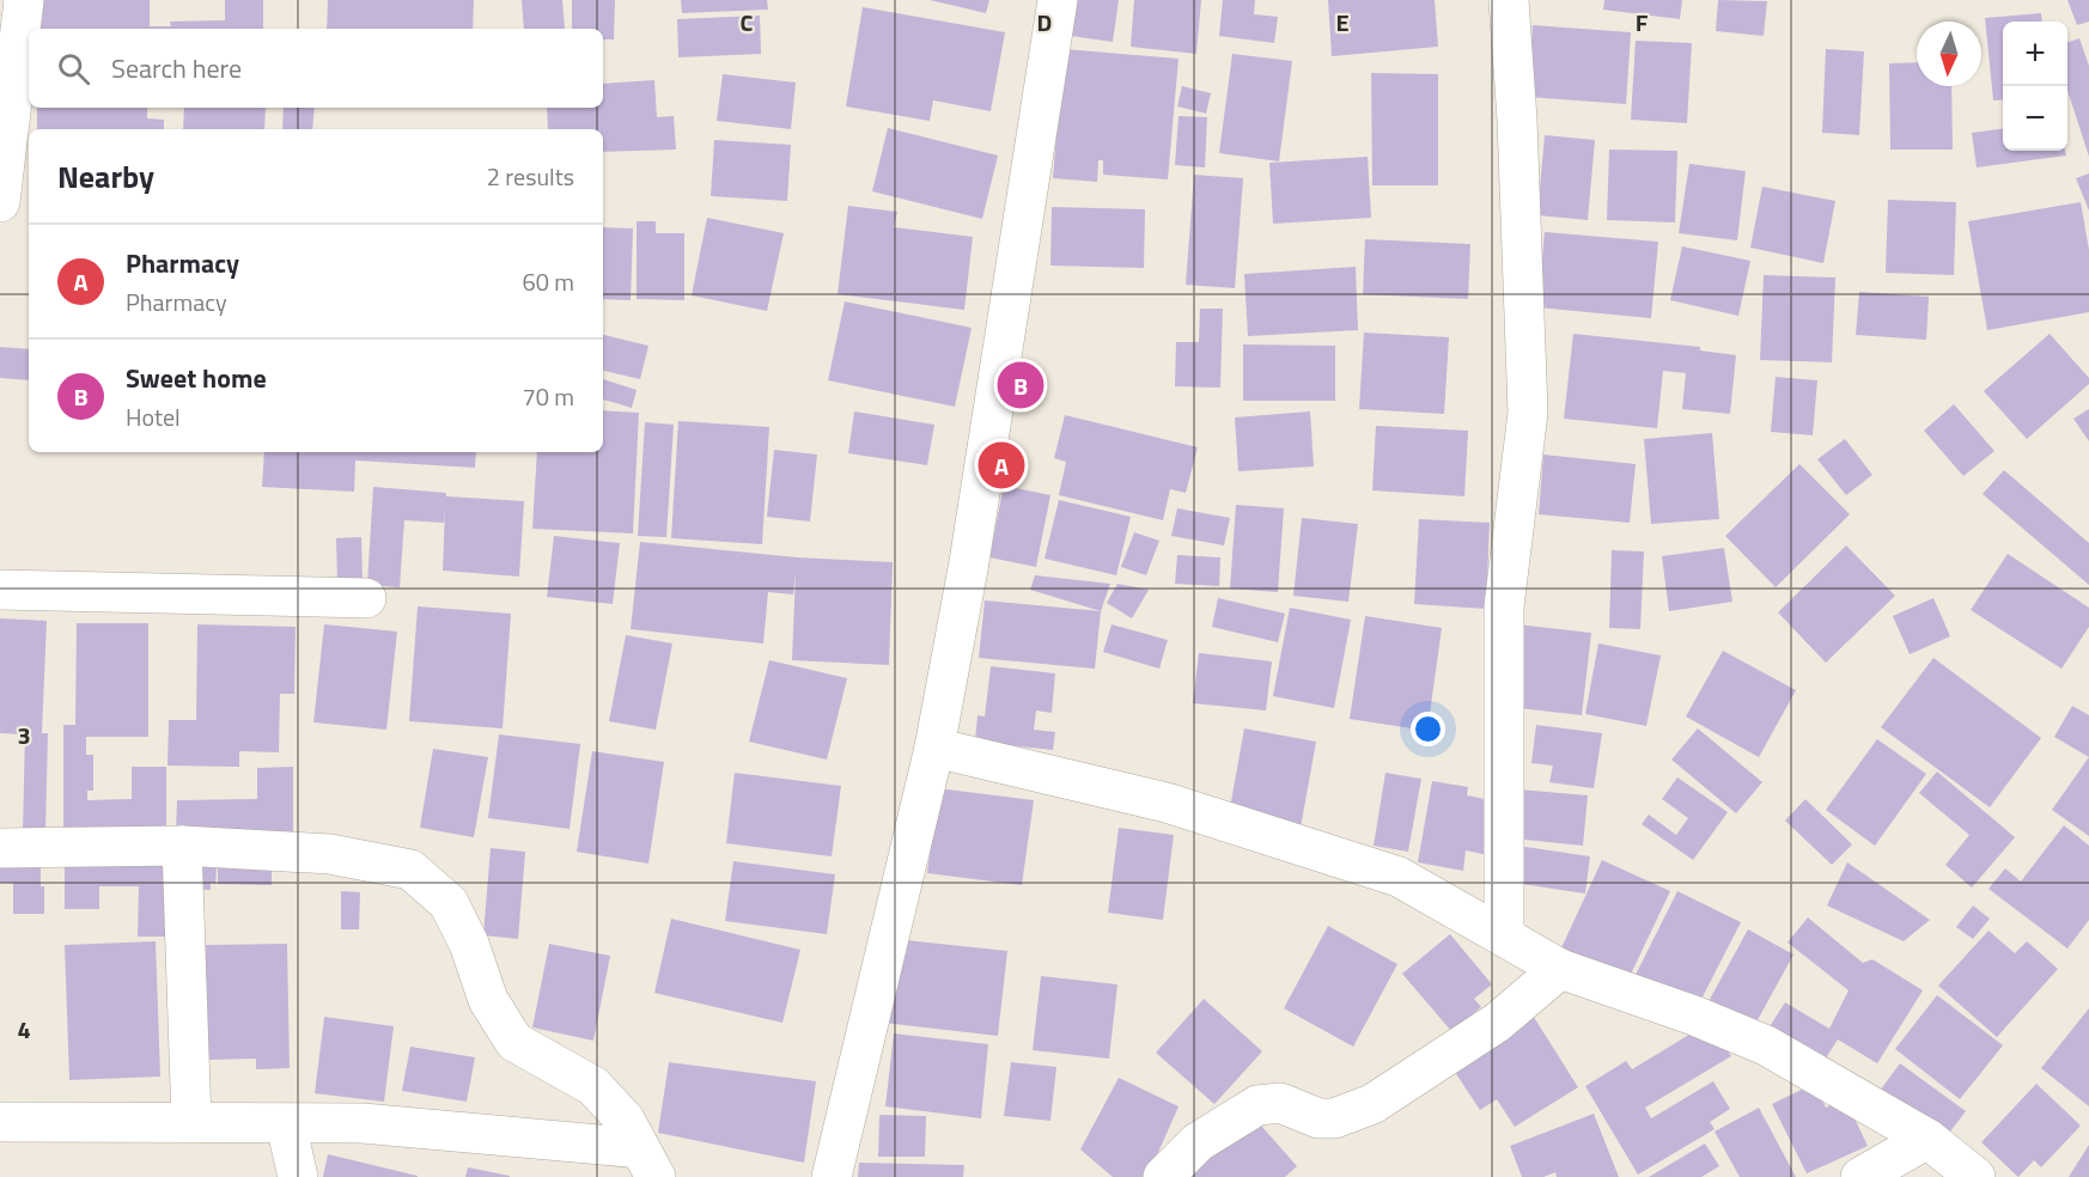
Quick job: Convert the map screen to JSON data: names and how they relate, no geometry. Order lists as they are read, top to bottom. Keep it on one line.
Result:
{"north":"bottom","page":{"map_buttons":["+","−"],"search":"Search here","heading":["Nearby","2 results"],"list":[{"mark":"A","name":"Pharmacy","note":"Pharmacy","value":"60 m"},{"mark":"B","name":"Sweet home","note":"Hotel","value":"70 m"}],"pins":["B","A"]},"grid":{"columns":["C","D","E","F"],"rows":["3","4"]}}
